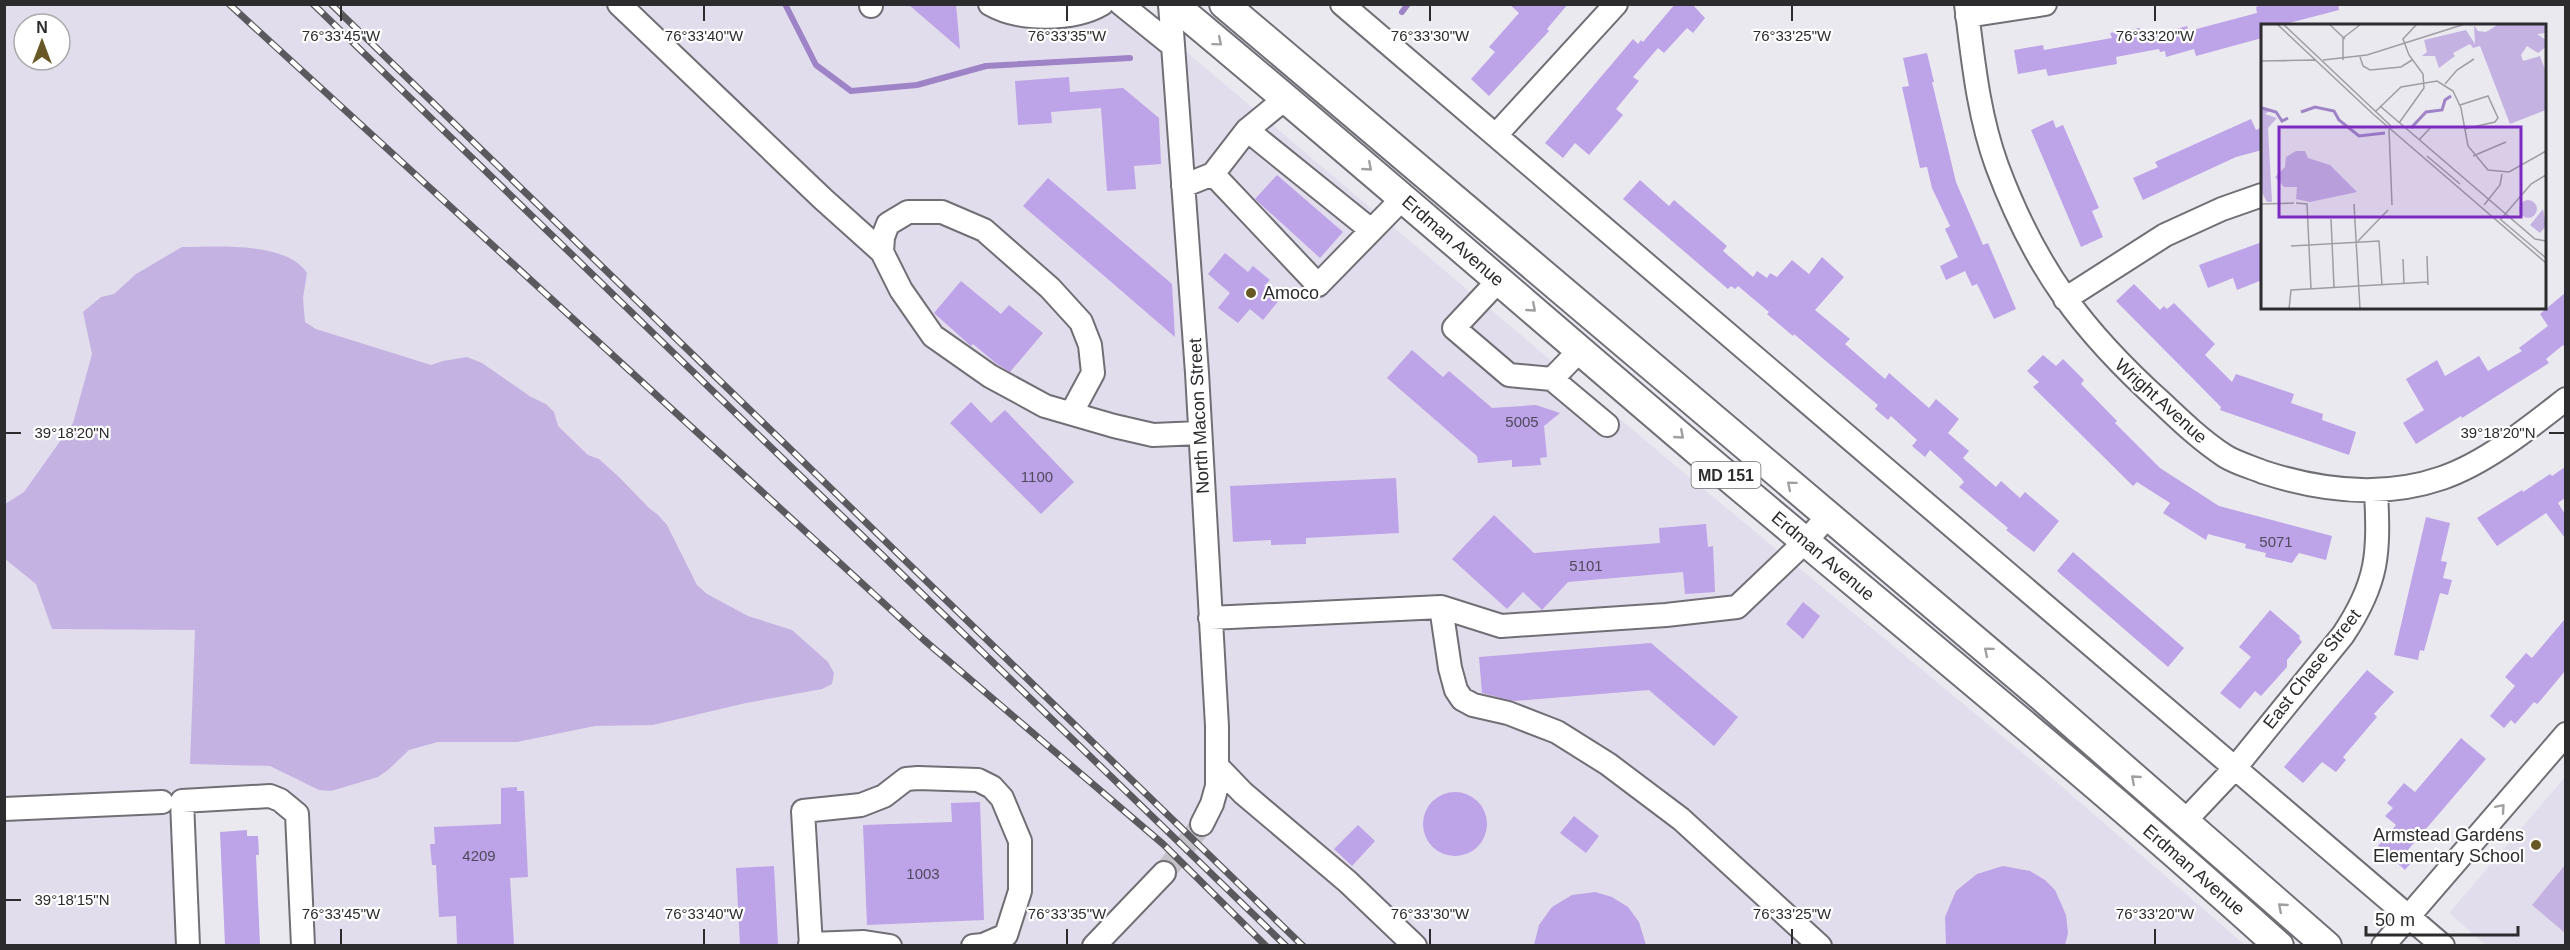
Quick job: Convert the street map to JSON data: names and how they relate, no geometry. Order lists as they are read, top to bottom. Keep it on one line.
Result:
{"streets":{"main road":["Erdman Avenue","MD 151"],"street":["Wright Avenue","North Macon Street","East Chase Street"]},"crossings":[["Erdman Avenue","North Macon Street"],["Erdman Avenue","East Chase Street"],["Wright Avenue","East Chase Street"]],"places":["Amoco","Armstead Gardens Elementary School"],"house_numbers":["5005","1100","5071","5101","4209","1003"],"scale_bar":"50 m","north":"top","coordinates":["76°33'45\"W","76°33'40\"W","76°33'35\"W","76°33'30\"W","76°33'25\"W","76°33'20\"W","39°18'20\"N","39°18'15\"N"]}
